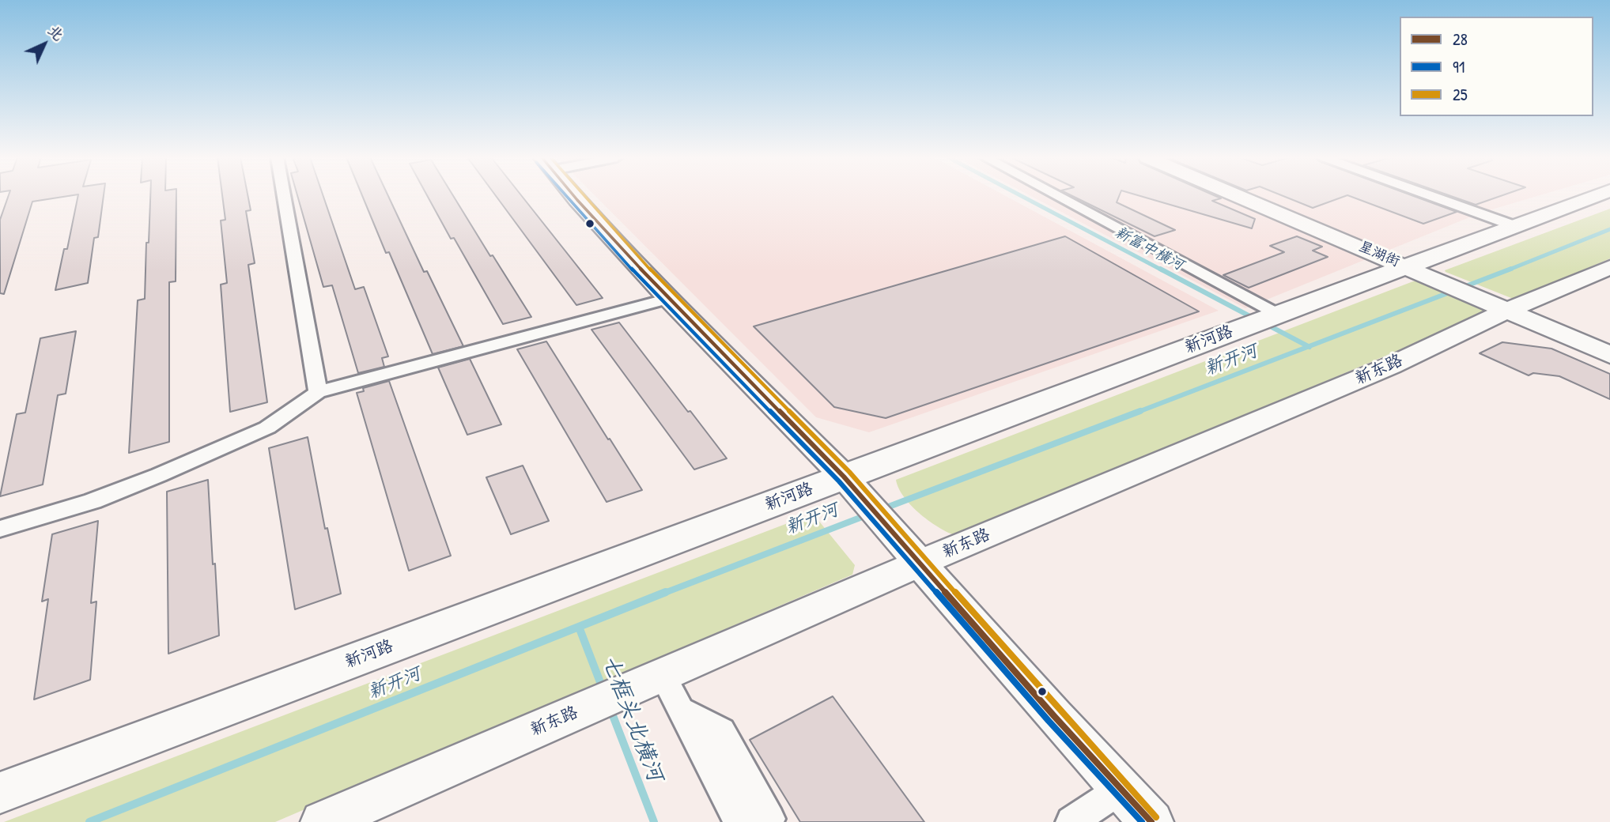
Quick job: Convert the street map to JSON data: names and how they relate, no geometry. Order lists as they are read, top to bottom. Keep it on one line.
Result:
{"streets":{"street":["星湖街","新河路","新东路"]},"crossings":[["星湖街","新河路"],["星湖街","新东路"]],"water":["新富中横河","新开河","七框头北横河"],"lines":["transit line 28","transit line 91","transit line 25"],"legend":["28","91","25"],"north":"top right"}
